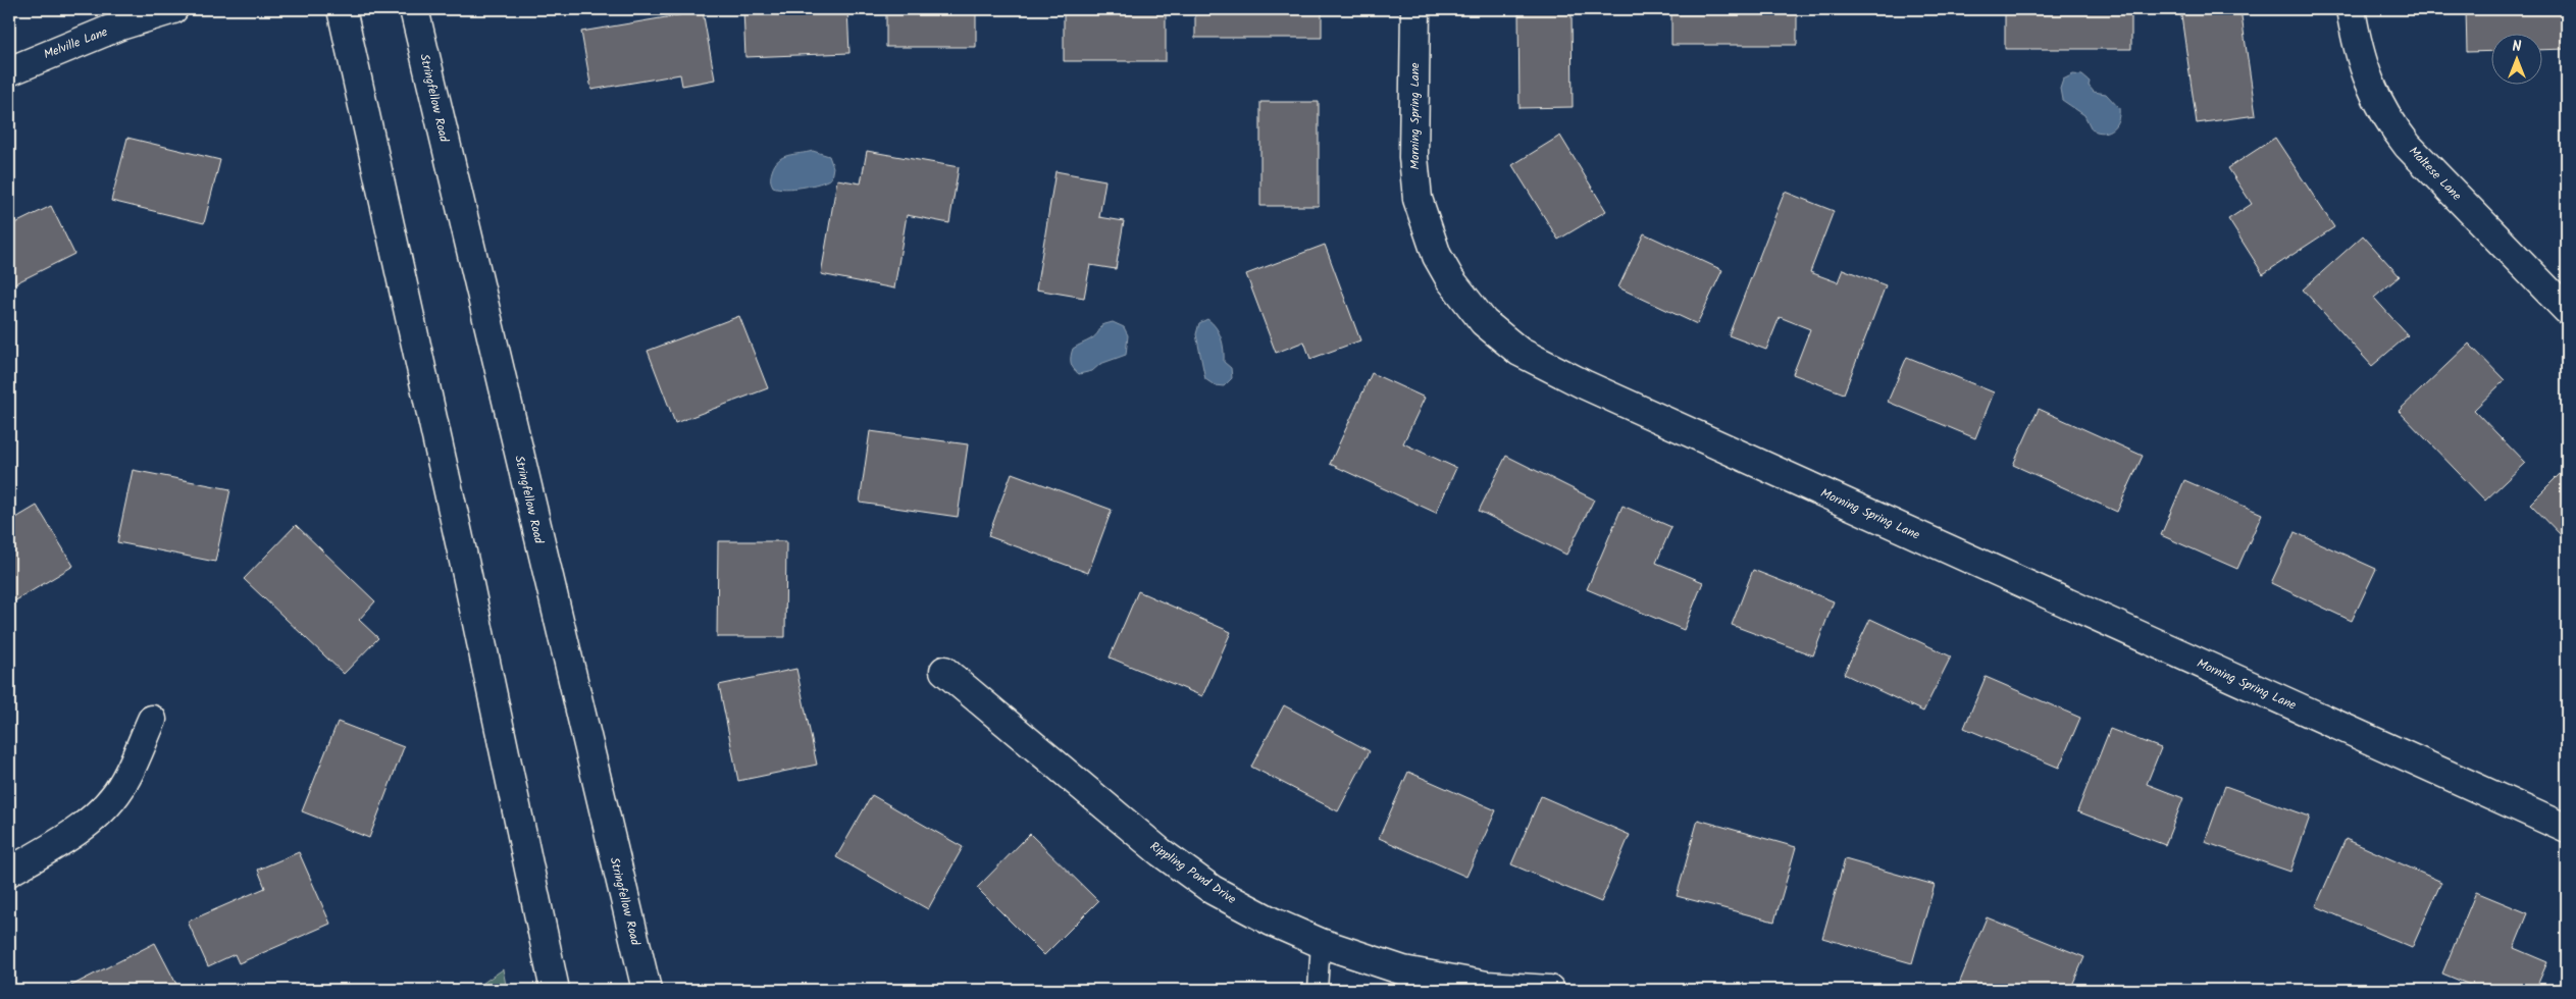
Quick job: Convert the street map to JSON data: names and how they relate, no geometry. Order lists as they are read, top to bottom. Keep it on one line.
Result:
{"streets":{"street":["Melville Lane","Stringfellow Road","Morning Spring Lane","Maltese Lane","Rippling Pond Drive"]},"north":"top"}
